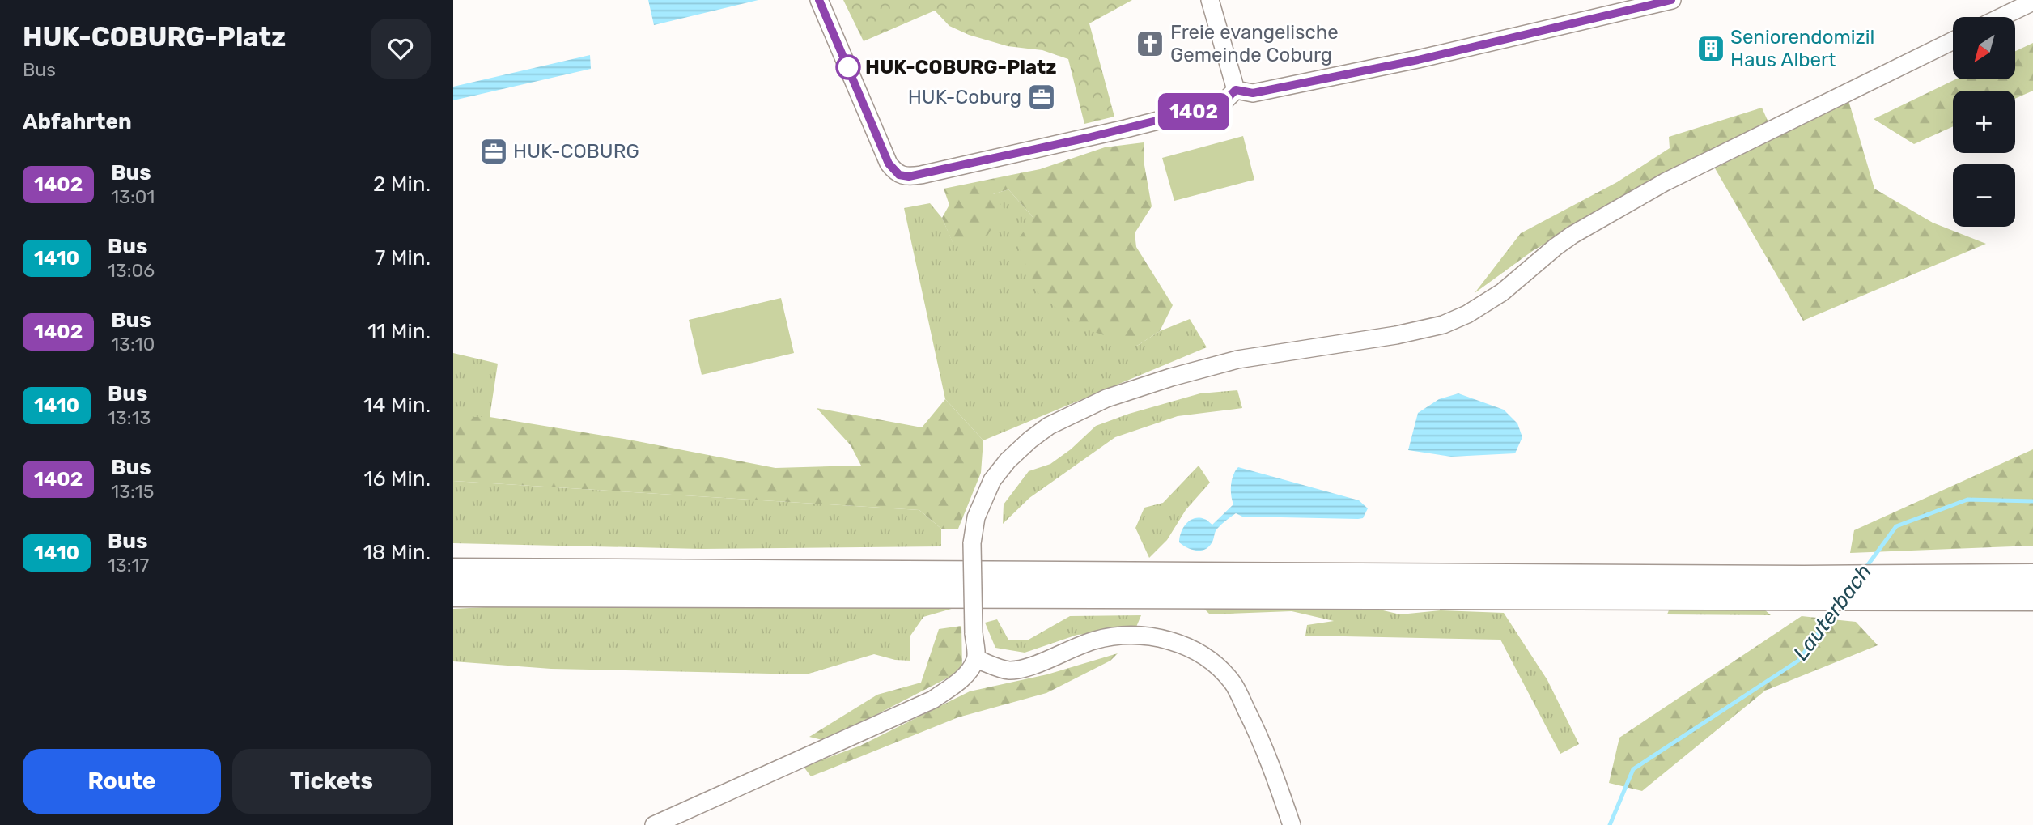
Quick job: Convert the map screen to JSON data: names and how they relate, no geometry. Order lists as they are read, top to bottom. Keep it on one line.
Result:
{"water":["Lauterbach"],"places":{"church":["Freie evangelische Gemeinde Coburg"],"building":["Seniorendomizil Haus Albert"],"other":["HUK-COBURG-Platz"],"office":["HUK-Coburg","HUK-COBURG"]},"lines":["bus line 1402"],"north":"bottom left","page":{"heading":[["HUK-COBURG-Platz","Bus"],"Abfahrten"],"on_map":"1402","map_buttons":["+","−"],"list":[{"mark":"1402","name":"Bus","note":"13:01","value":"2 Min."},{"mark":"1410","name":"Bus","note":"13:06","value":"7 Min."},{"mark":"1402","name":"Bus","note":"13:10","value":"11 Min."},{"mark":"1410","name":"Bus","note":"13:13","value":"14 Min."},{"mark":"1402","name":"Bus","note":"13:15","value":"16 Min."},{"mark":"1410","name":"Bus","note":"13:17","value":"18 Min."}],"buttons":["Route","Tickets"]}}
